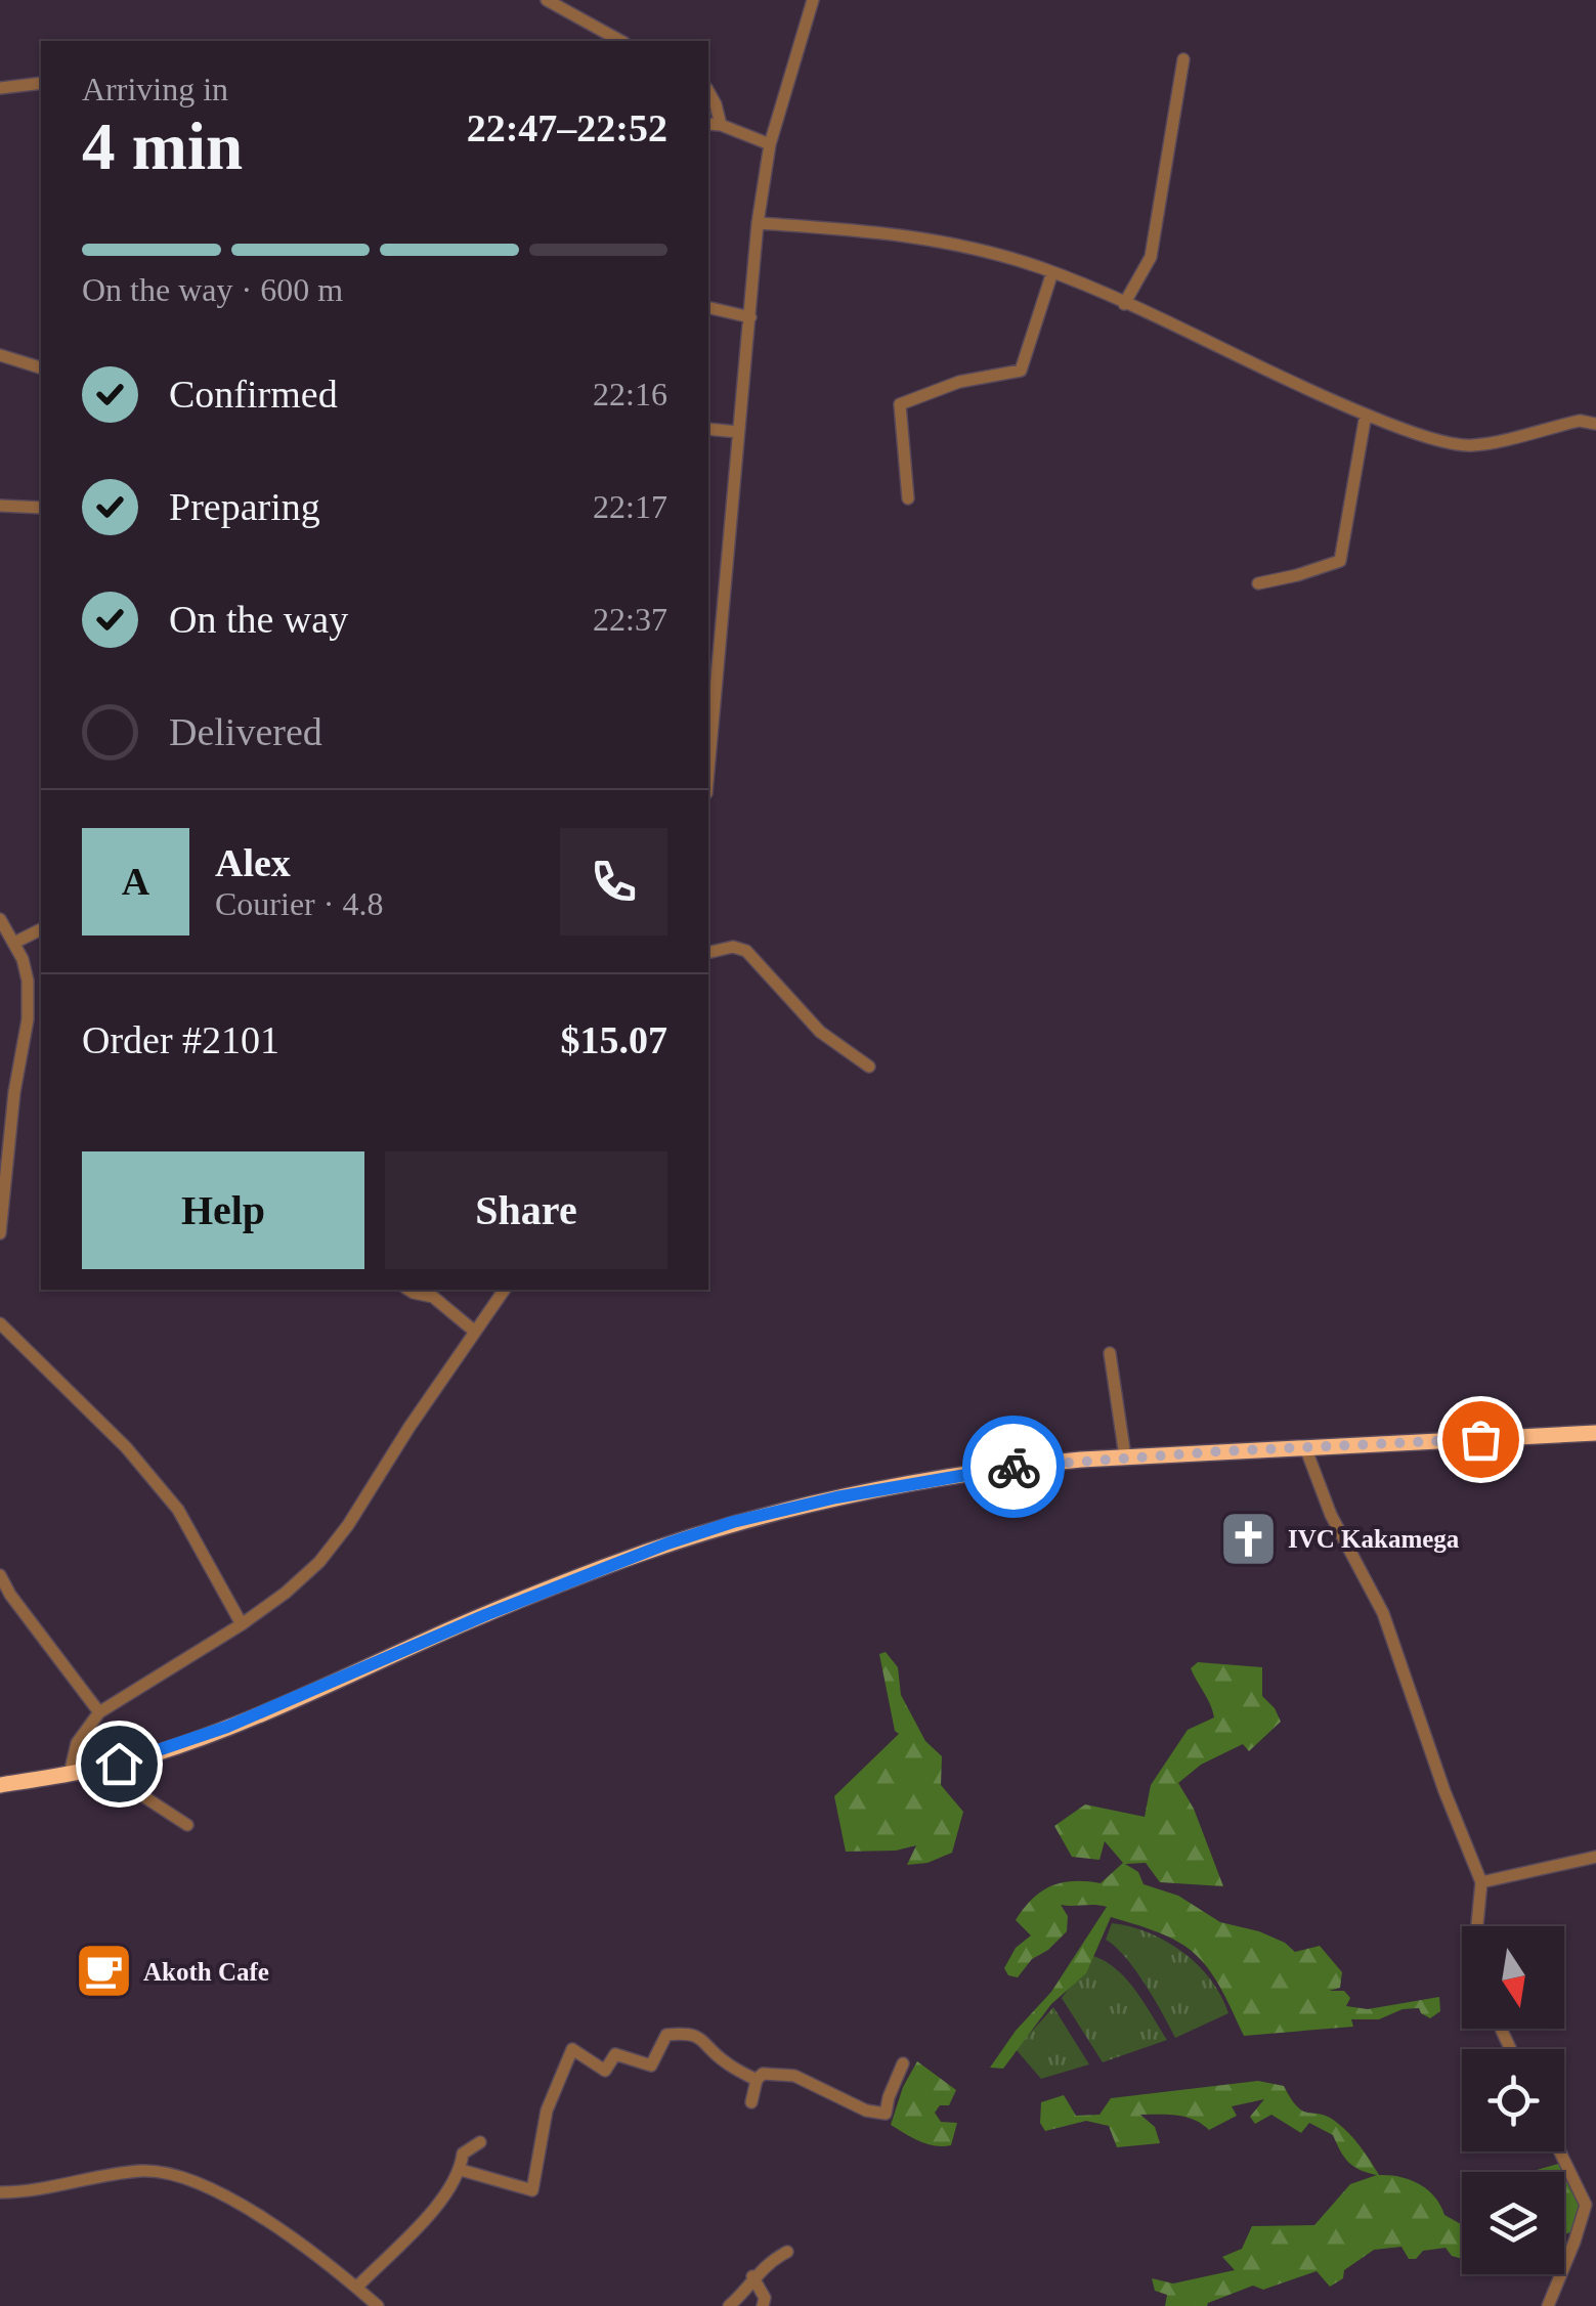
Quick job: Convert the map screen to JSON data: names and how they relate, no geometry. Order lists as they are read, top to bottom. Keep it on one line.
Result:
{"places":{"church":["IVC Kakamega"],"cafe":["Akoth Cafe"]},"north":"bottom","page":{"heading":["4 min","Arriving in","22:47–22:52"],"panel":["Alex","Courier · 4.8","Order #2101","$15.07"],"bar":"On the way · 600 m","list":[["Confirmed","22:16"],["Preparing","22:17"],["On the way","22:37"],"Delivered"],"round":"A","buttons":["Help","Share"]}}
